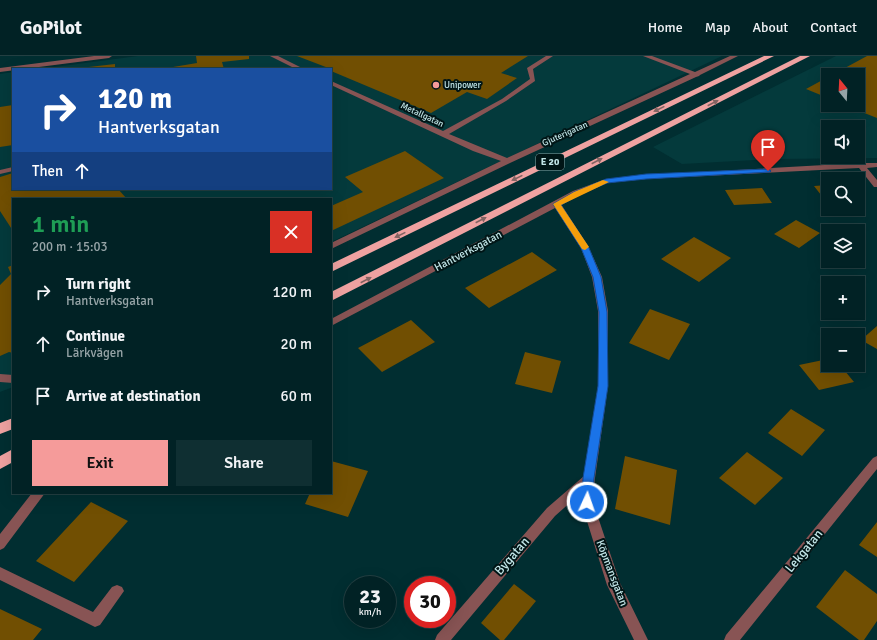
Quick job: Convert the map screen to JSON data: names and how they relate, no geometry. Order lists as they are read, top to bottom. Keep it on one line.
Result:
{"streets":{"highway":["E 20"],"street":["Metallgatan","Gjuterigatan","Hantverksgatan","Lekgatan","Bygatan","Köpmansgatan"]},"crossings":[["Metallgatan","Gjuterigatan"],["Hantverksgatan","Köpmansgatan"],["Bygatan","Köpmansgatan"]],"places":["Unipower"],"north":"top","page":{"header":"GoPilot","nav":["Home","Map","About","Contact"],"map_buttons":["+","−"],"turn":["120 m","Hantverksgatan"],"then":"Then","heading":["1 min","200 m · 15:03"],"list":[{"name":"Turn right","note":"Hantverksgatan","value":"120 m"},{"name":"Continue","note":"Lärkvägen","value":"20 m"},{"name":"Arrive at destination","value":"60 m"}],"buttons":["Exit","Share"],"speed":"23 km/h","limit":"30"}}
